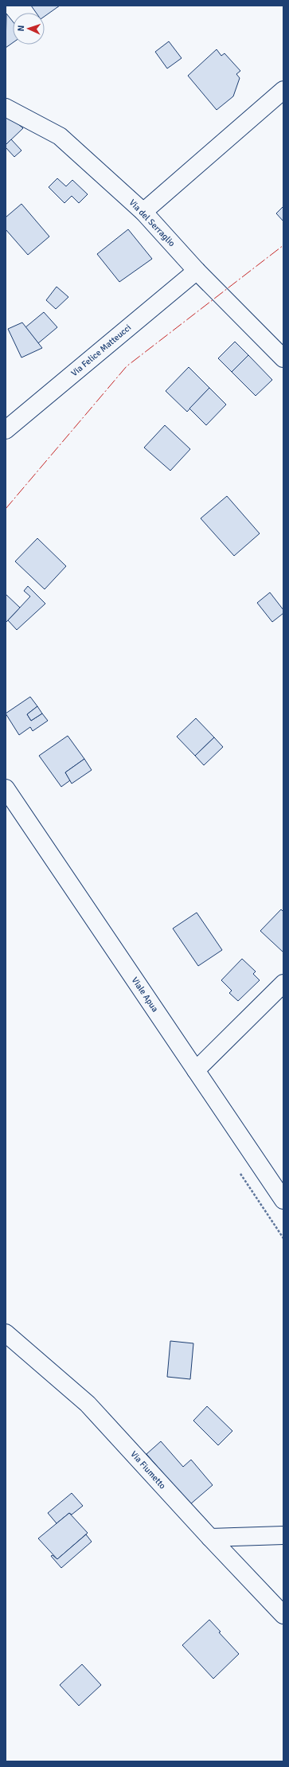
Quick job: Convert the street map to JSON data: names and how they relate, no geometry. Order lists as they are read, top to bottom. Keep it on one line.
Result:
{"streets":{"street":["Via del Serraglio","Via Felice Matteucci","Viale Apua","Via Fiumetto"]},"crossings":[["Via del Serraglio","Via Felice Matteucci"]],"north":"left"}
